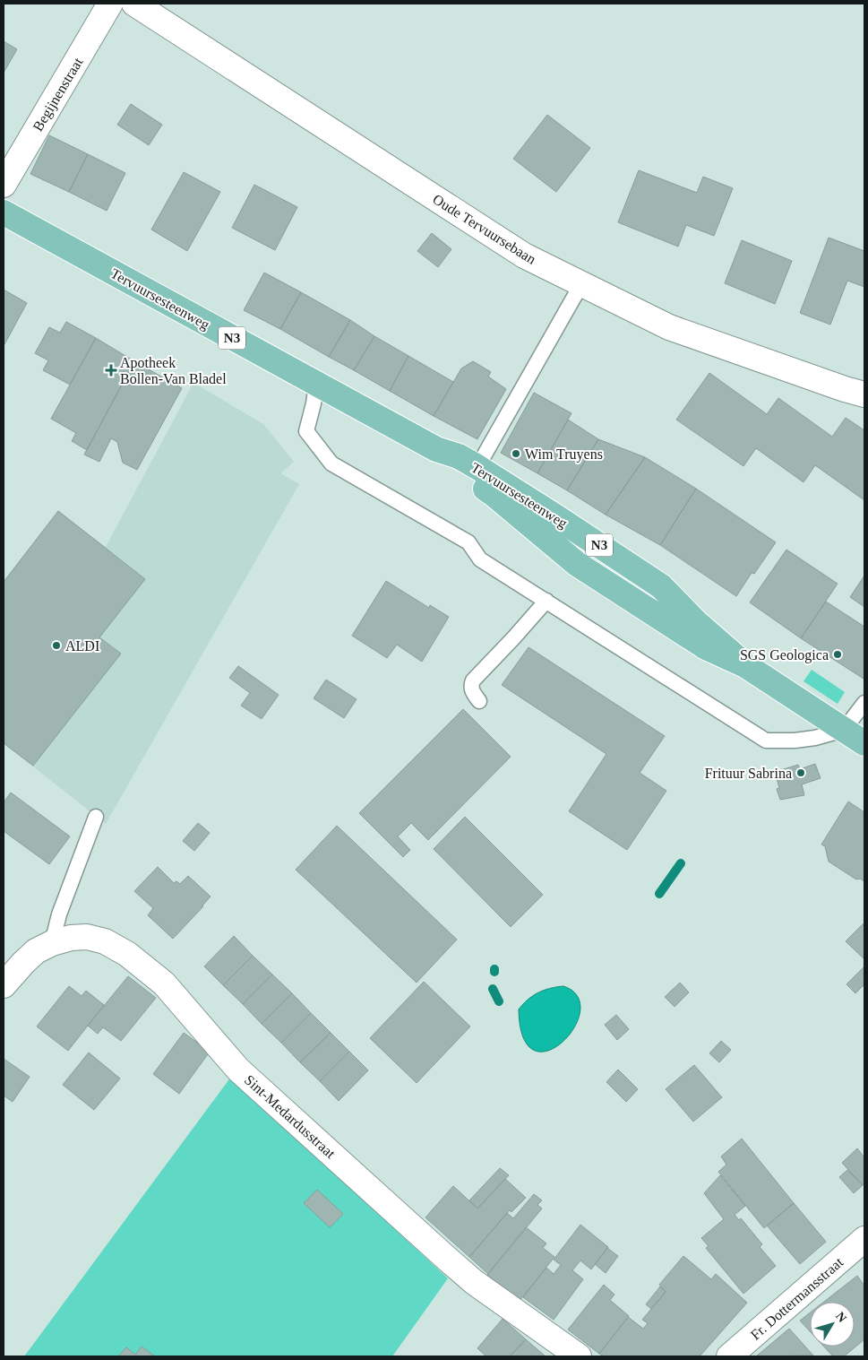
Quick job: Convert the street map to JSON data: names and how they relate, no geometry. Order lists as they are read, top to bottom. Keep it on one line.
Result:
{"streets":{"main road":["Tervuursesteenweg","N3"],"street":["Begijnenstraat","Oude Tervuursebaan","Sint-Medardusstraat","Fr. Dottermansstraat"]},"places":{"health":["Apotheek Bollen-Van Bladel"],"other":["Wim Truyens","ALDI","SGS Geologica","Frituur Sabrina"]},"north":"top right"}
